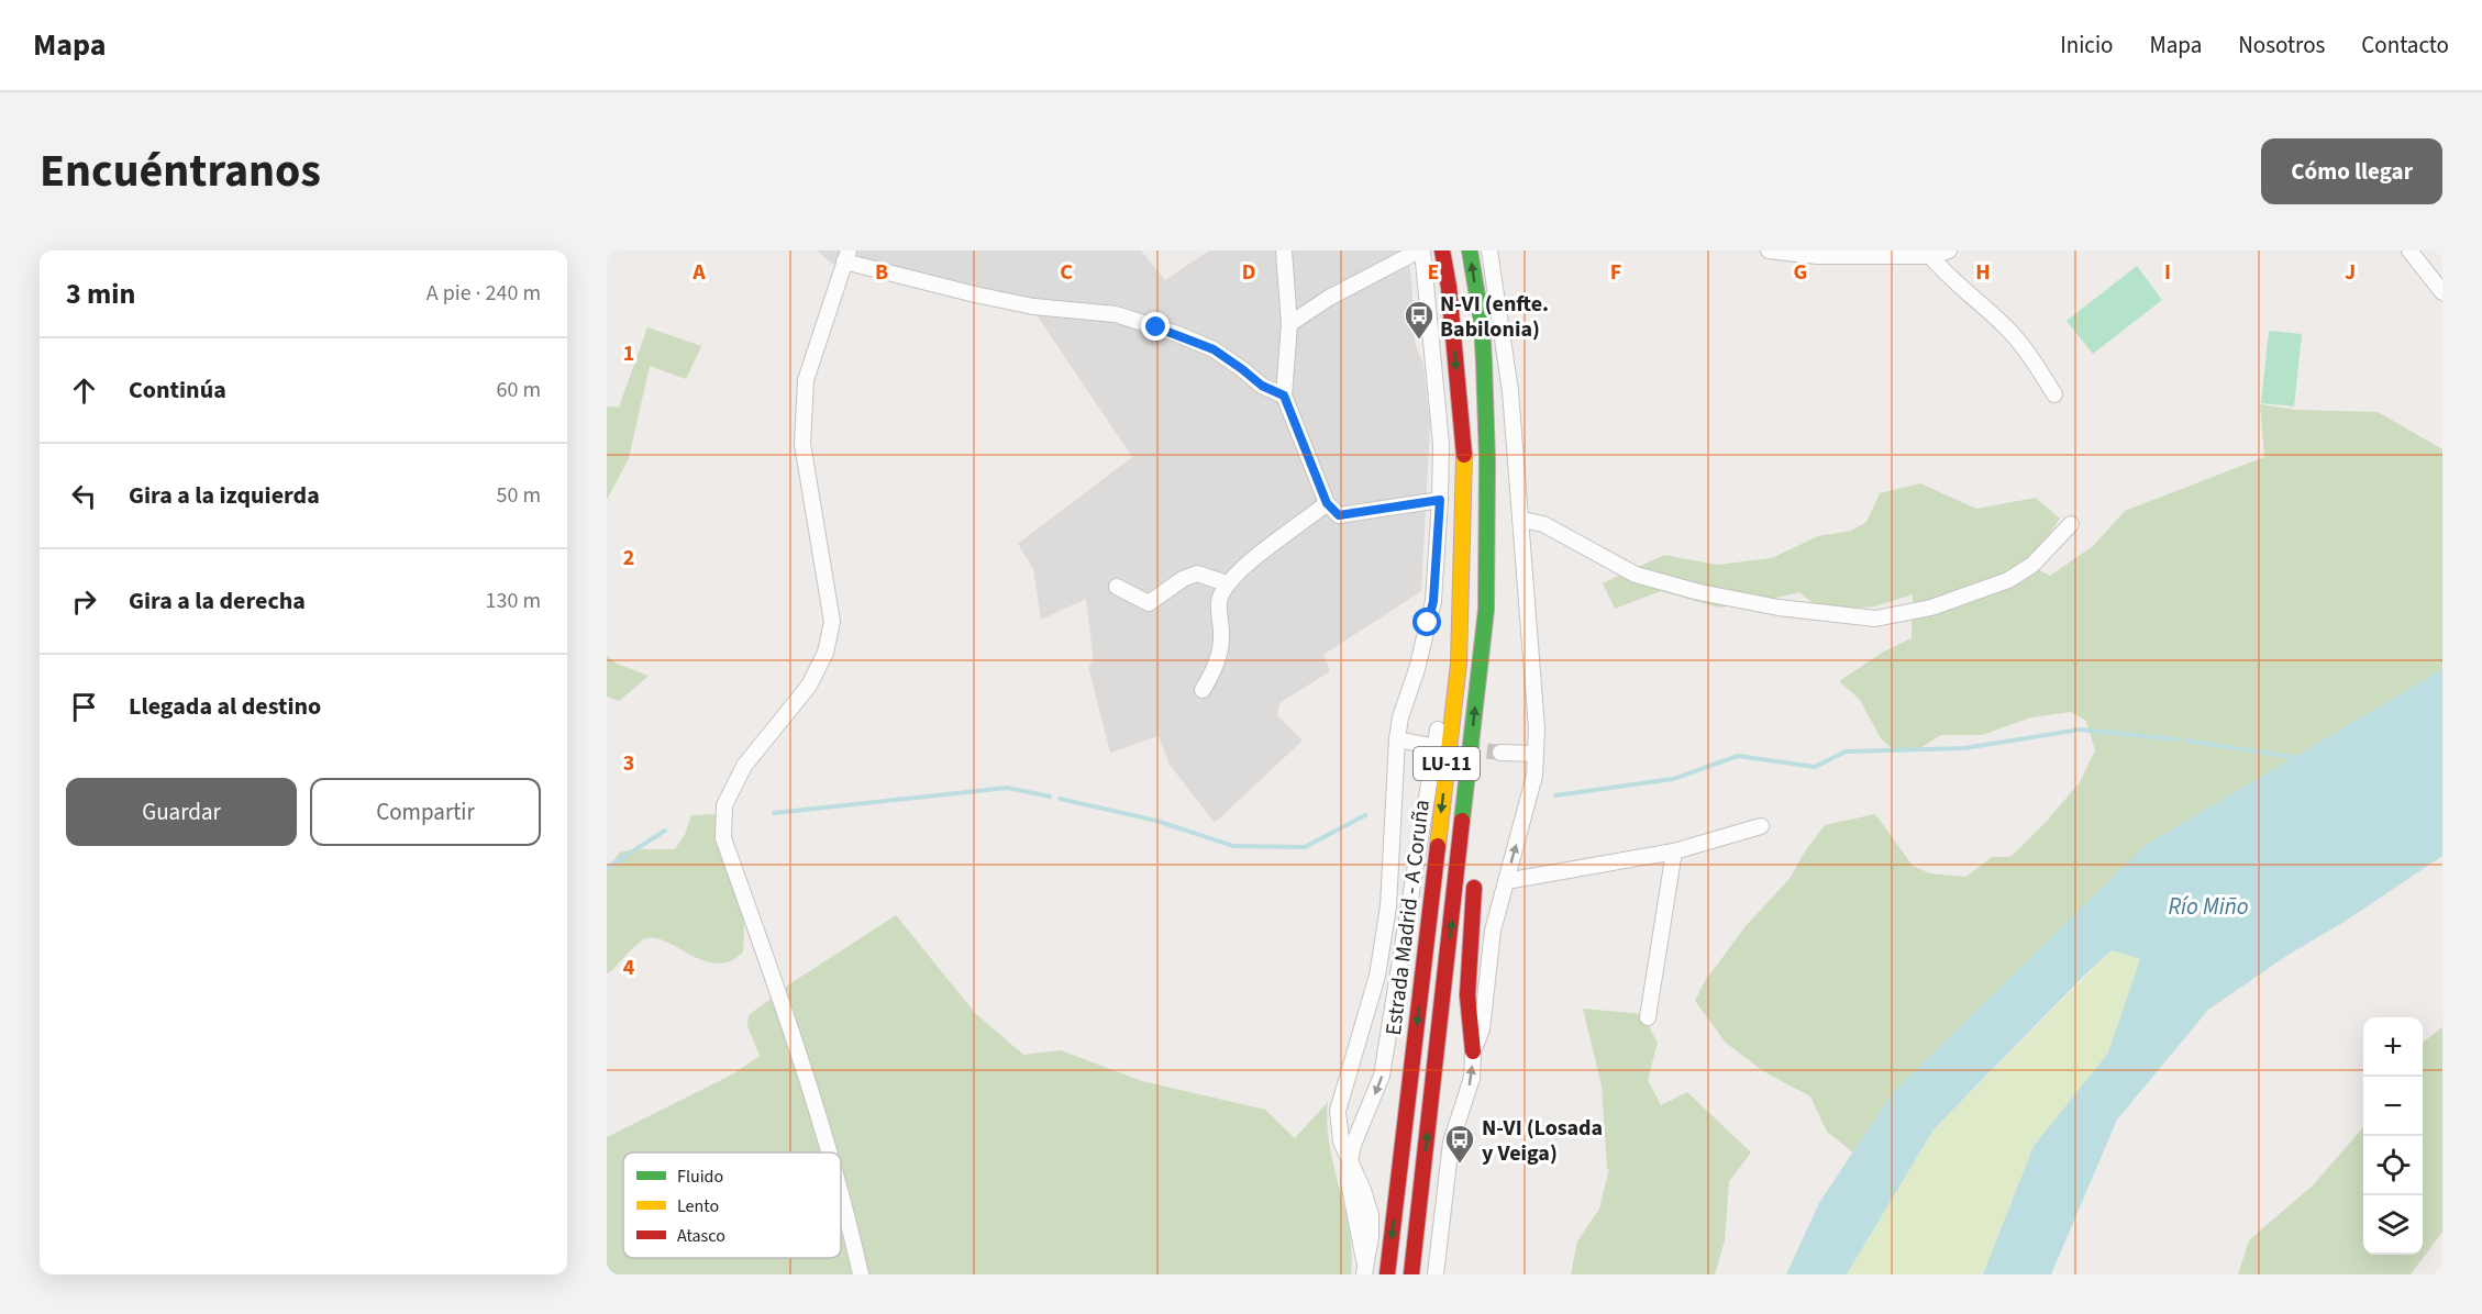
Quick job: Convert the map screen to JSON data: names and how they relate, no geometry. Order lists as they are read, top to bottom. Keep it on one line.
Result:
{"streets":{"highway":["LU-11","Estrada Madrid - A Coruña"]},"water":["Río Miño"],"places":{"bus stop":["N-VI (enfte. Babilonia)","N-VI (Losada y Veiga)"]},"legend":["Fluido","Lento","Atasco"],"page":{"header":"Mapa","nav":["Inicio","Mapa","Nosotros","Contacto"],"title":"Encuéntranos","buttons":["Cómo llegar",["Guardar","Compartir"]],"heading":["3 min","A pie · 240 m"],"list":[["Continúa","60 m"],["Gira a la izquierda","50 m"],["Gira a la derecha","130 m"],"Llegada al destino"],"map_buttons":["+","−"]},"grid":{"columns":["A","B","C","D","E","F","G","H","I","J"],"rows":["1","2","3","4"]}}
